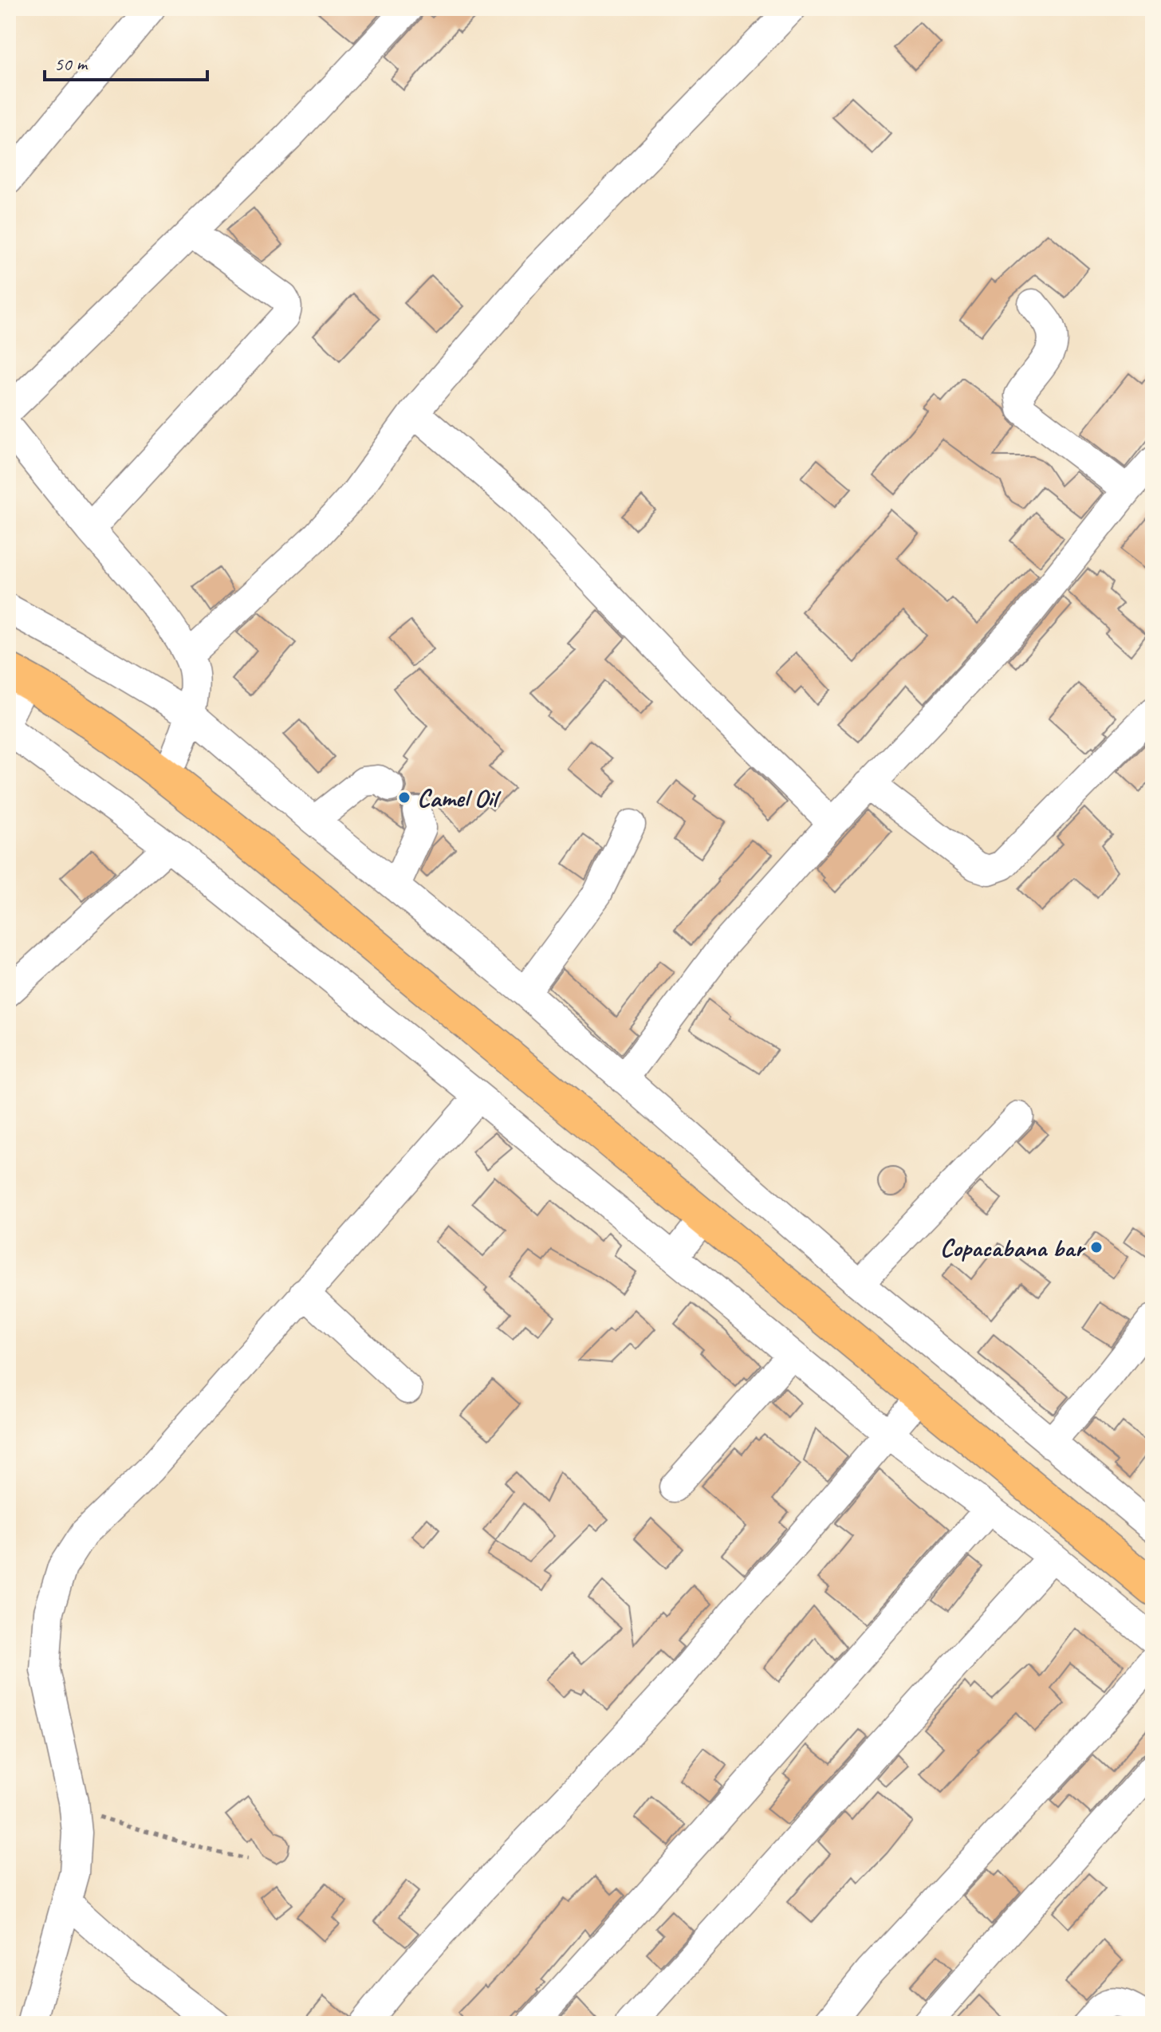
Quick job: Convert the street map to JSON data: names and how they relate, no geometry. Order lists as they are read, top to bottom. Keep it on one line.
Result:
{"places":["Camel Oil","Copacabana bar"],"scale_bar":"50 m"}
